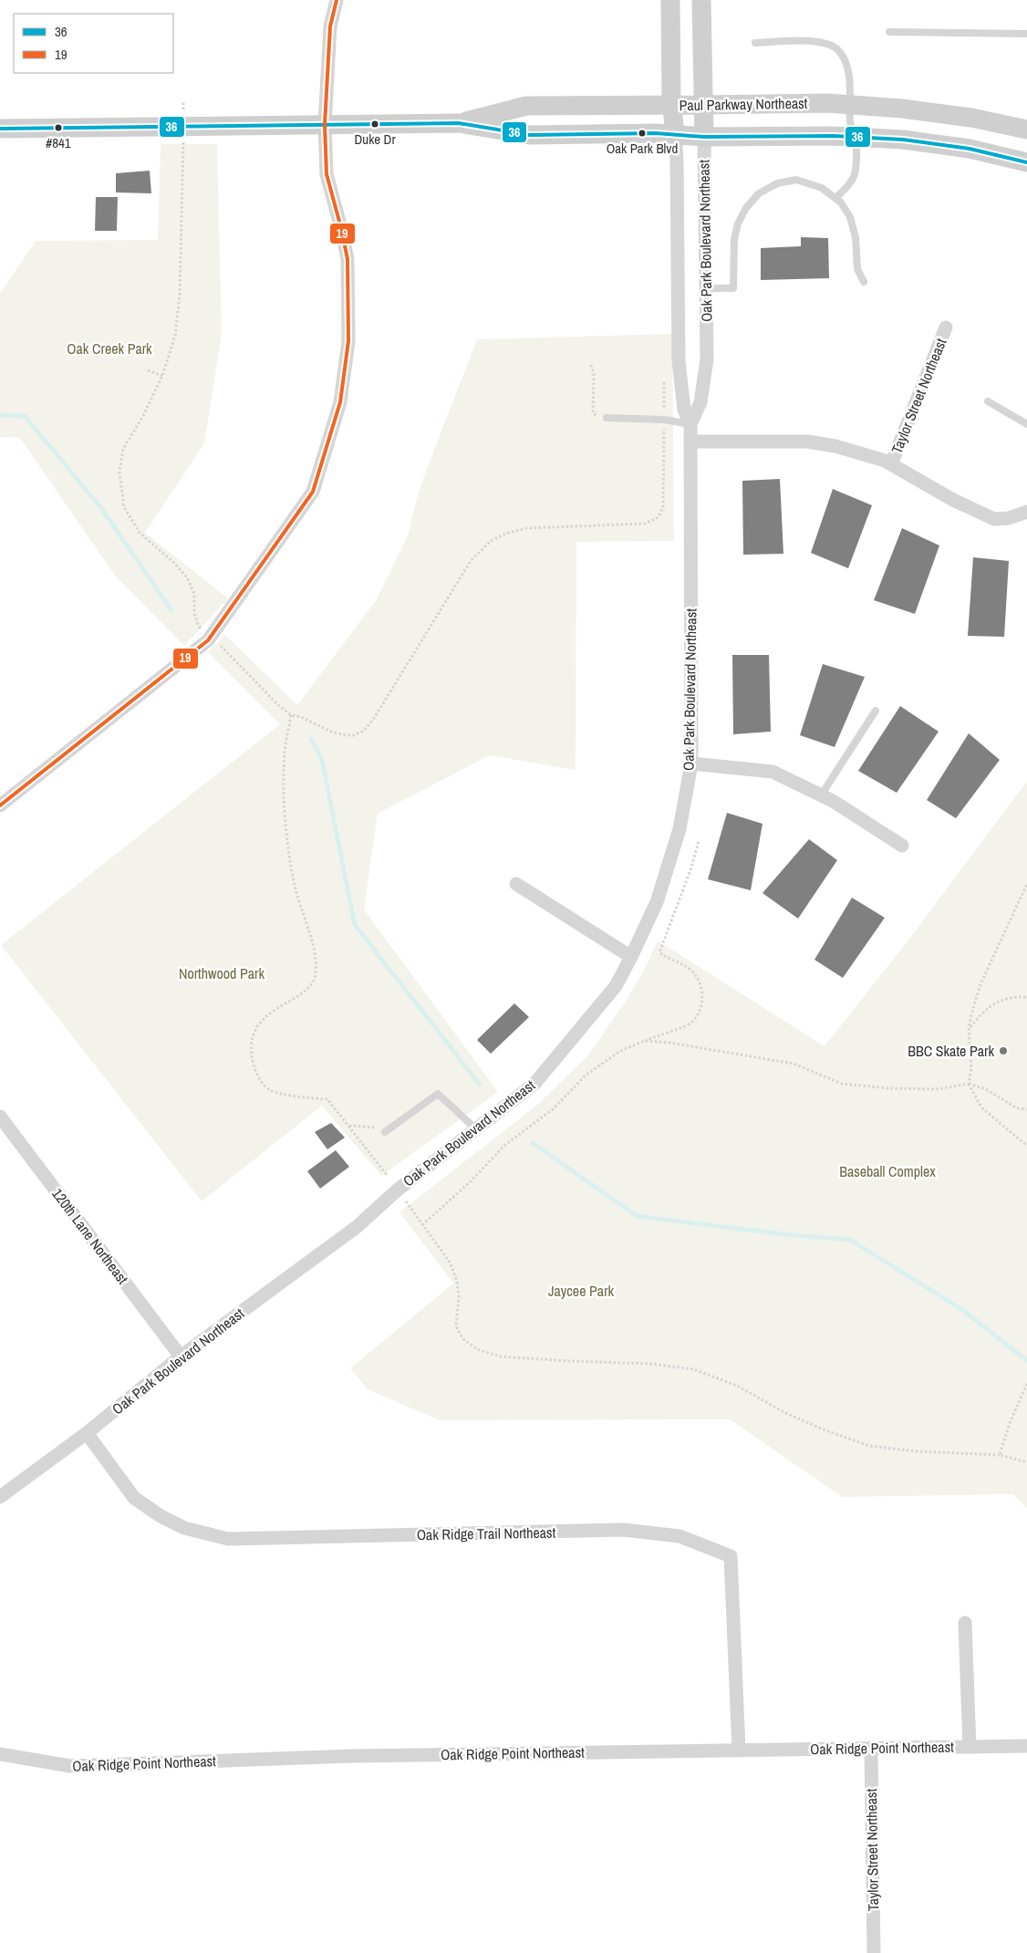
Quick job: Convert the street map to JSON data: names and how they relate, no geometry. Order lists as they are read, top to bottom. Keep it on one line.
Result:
{"streets":{"street":["Paul Parkway Northeast","Oak Park Boulevard Northeast","Taylor Street Northeast","120th Lane Northeast","Oak Ridge Trail Northeast","Oak Ridge Point Northeast"]},"crossings":[["Paul Parkway Northeast","Oak Park Boulevard Northeast"],["Oak Park Boulevard Northeast","120th Lane Northeast"],["Oak Park Boulevard Northeast","Oak Ridge Trail Northeast"],["Taylor Street Northeast","Oak Ridge Point Northeast"],["Oak Ridge Trail Northeast","Oak Ridge Point Northeast"]],"parks":["Oak Creek Park","Northwood Park","Baseball Complex","Jaycee Park"],"places":["Duke Dr","#841","Oak Park Blvd","BBC Skate Park"],"lines":["transit line 19","transit line 36"],"legend":["36","19"]}
